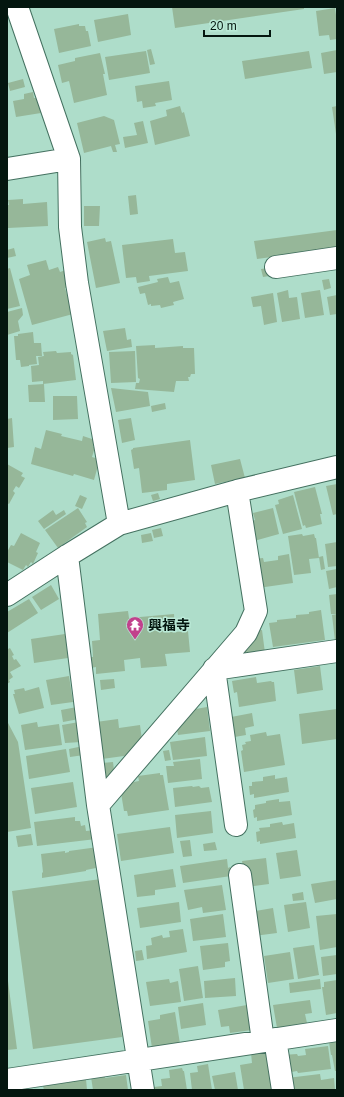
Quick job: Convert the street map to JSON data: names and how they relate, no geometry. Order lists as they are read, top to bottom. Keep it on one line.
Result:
{"places":{"temple":["興福寺"]},"scale_bar":"20 m"}
